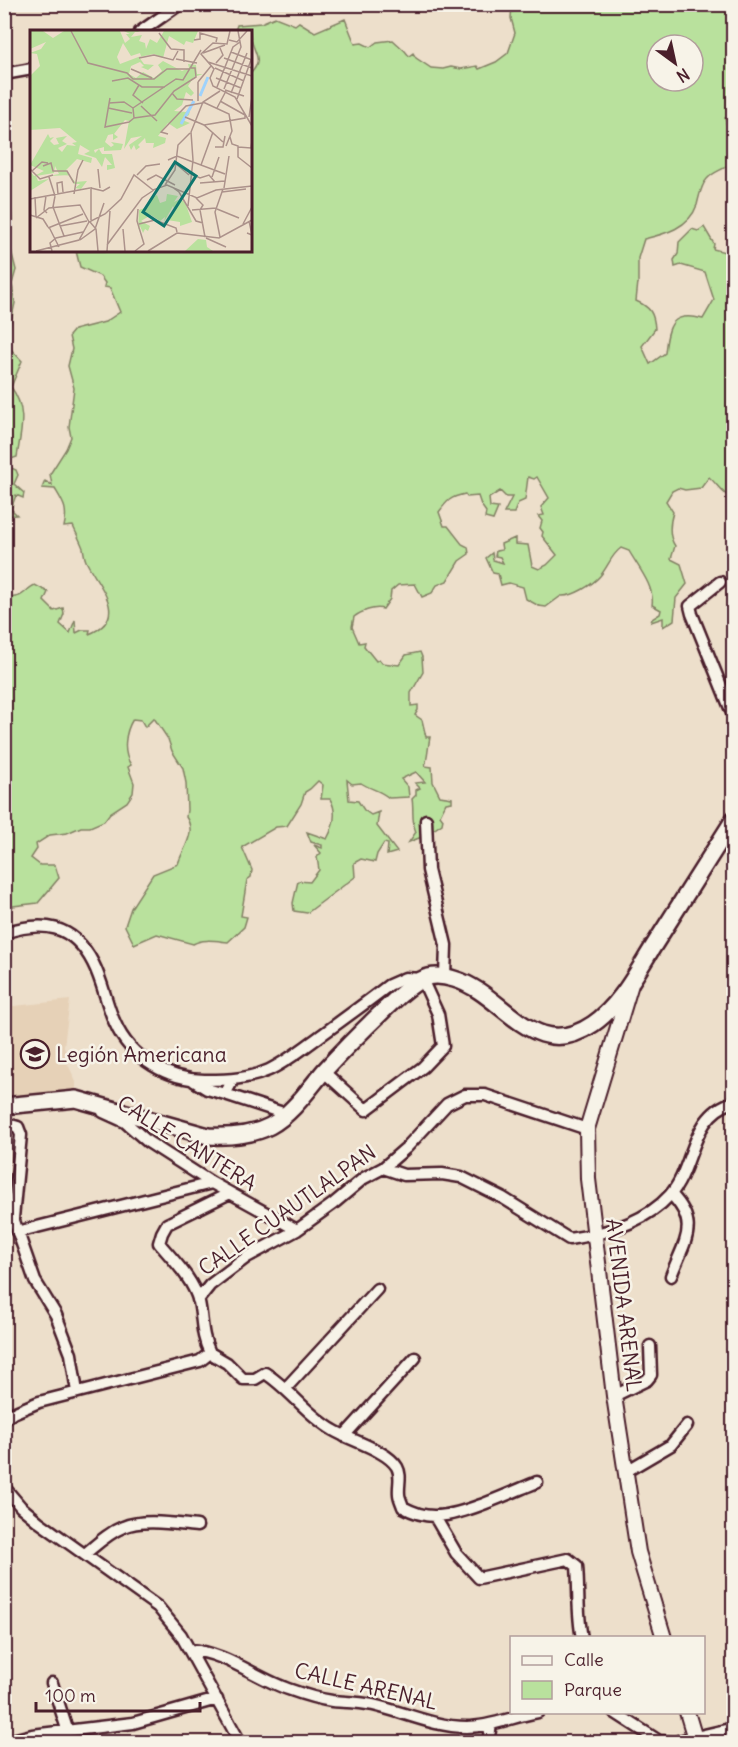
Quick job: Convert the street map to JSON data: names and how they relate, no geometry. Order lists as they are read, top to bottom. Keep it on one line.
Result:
{"streets":{"street":["CALLE CANTERA","CALLE CUAUTLALPAN","AVENIDA ARENAL","CALLE ARENAL"]},"crossings":[["CALLE CANTERA","CALLE CUAUTLALPAN"],["CALLE CUAUTLALPAN","AVENIDA ARENAL"]],"places":{"school or university":["Legión Americana"]},"legend":["Calle","Parque"],"scale_bar":"100 m","north":"bottom right"}
